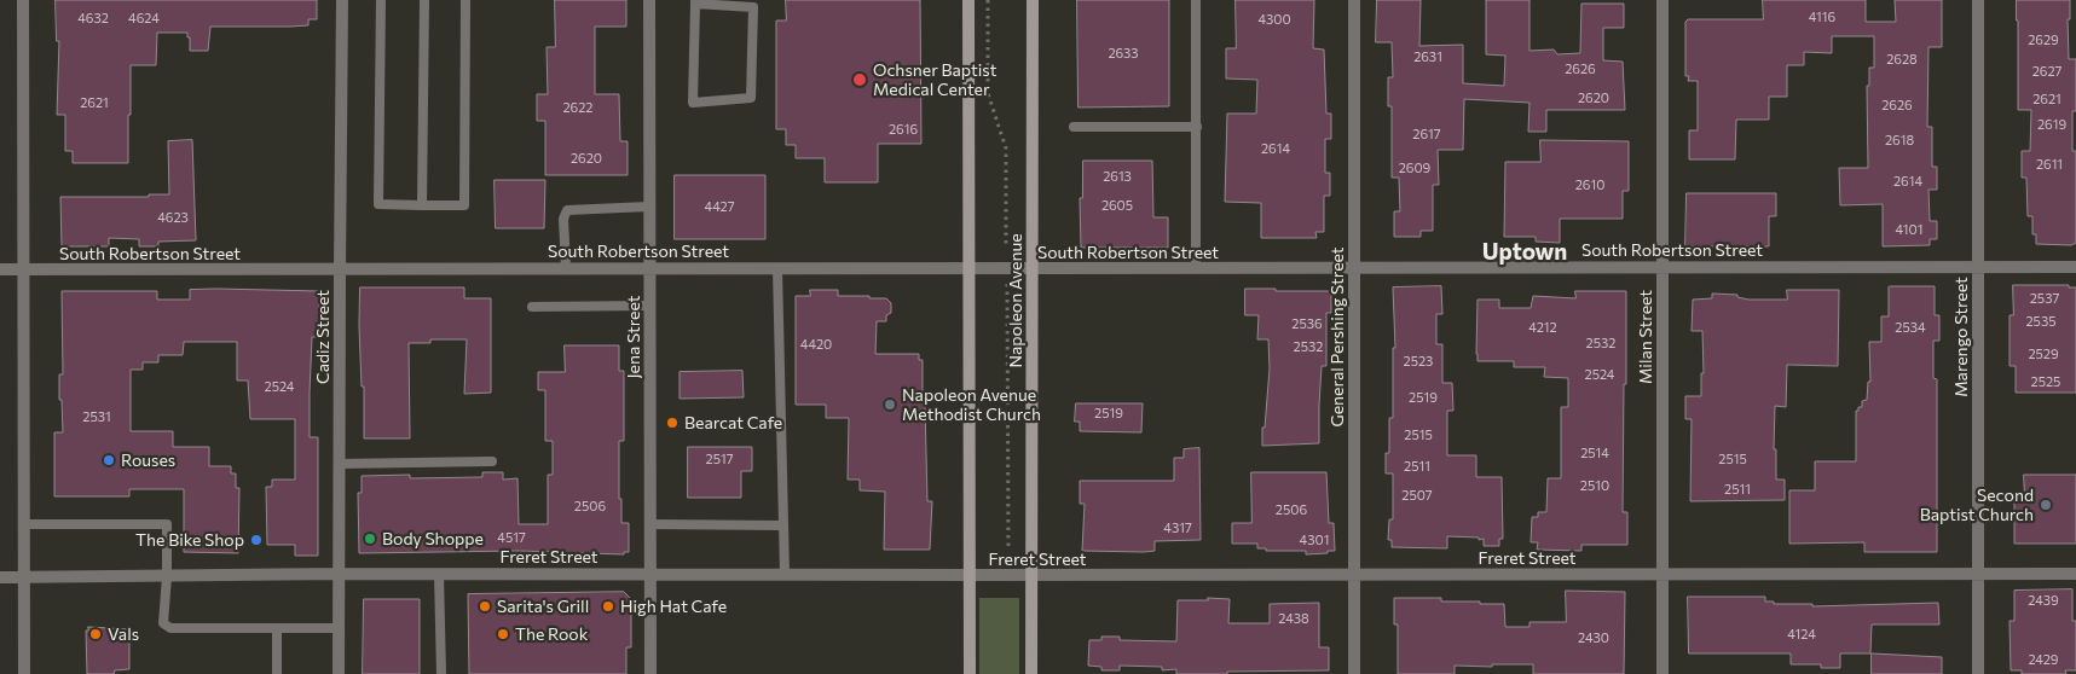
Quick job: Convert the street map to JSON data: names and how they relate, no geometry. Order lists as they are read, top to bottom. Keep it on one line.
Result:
{"streets":{"main road":["Napoleon Avenue"],"street":["South Robertson Street","Cadiz Street","Jena Street","General Pershing Street","Milan Street","Marengo Street","Freret Street"]},"crossings":[["South Robertson Street","Napoleon Avenue"],["South Robertson Street","Cadiz Street"],["South Robertson Street","Jena Street"],["South Robertson Street","General Pershing Street"],["South Robertson Street","Milan Street"],["South Robertson Street","Marengo Street"],["Napoleon Avenue","Freret Street"],["Cadiz Street","Freret Street"],["Jena Street","Freret Street"],["General Pershing Street","Freret Street"],["Milan Street","Freret Street"],["Marengo Street","Freret Street"]],"districts":["Uptown"],"places":["Ochsner Baptist Medical Center","Napoleon Avenue Methodist Church","Bearcat Cafe","Rouses","Second Baptist Church","Body Shoppe","The Bike Shop","Sarita's Grill","High Hat Cafe","Vals","The Rook"],"house_numbers":["4116","4632","4624","4300","2629","2633","2631","2628","2626","2627","2620","2621","2621","2626","2622","2619","2616","2617","2618","2614","2620","2611","2609","2613","2614","2610","2605","4427","4623","4101","2537","2535","2536","4212","2534","2532","4420","2532","2529","2523","2524","2525","2524","2519","2519","2531","2515","2514","2517","2515","2511","2510","2511","2507","2506","2506","4317","4517","4301","2439","2438","4124","2430","2429"]}
